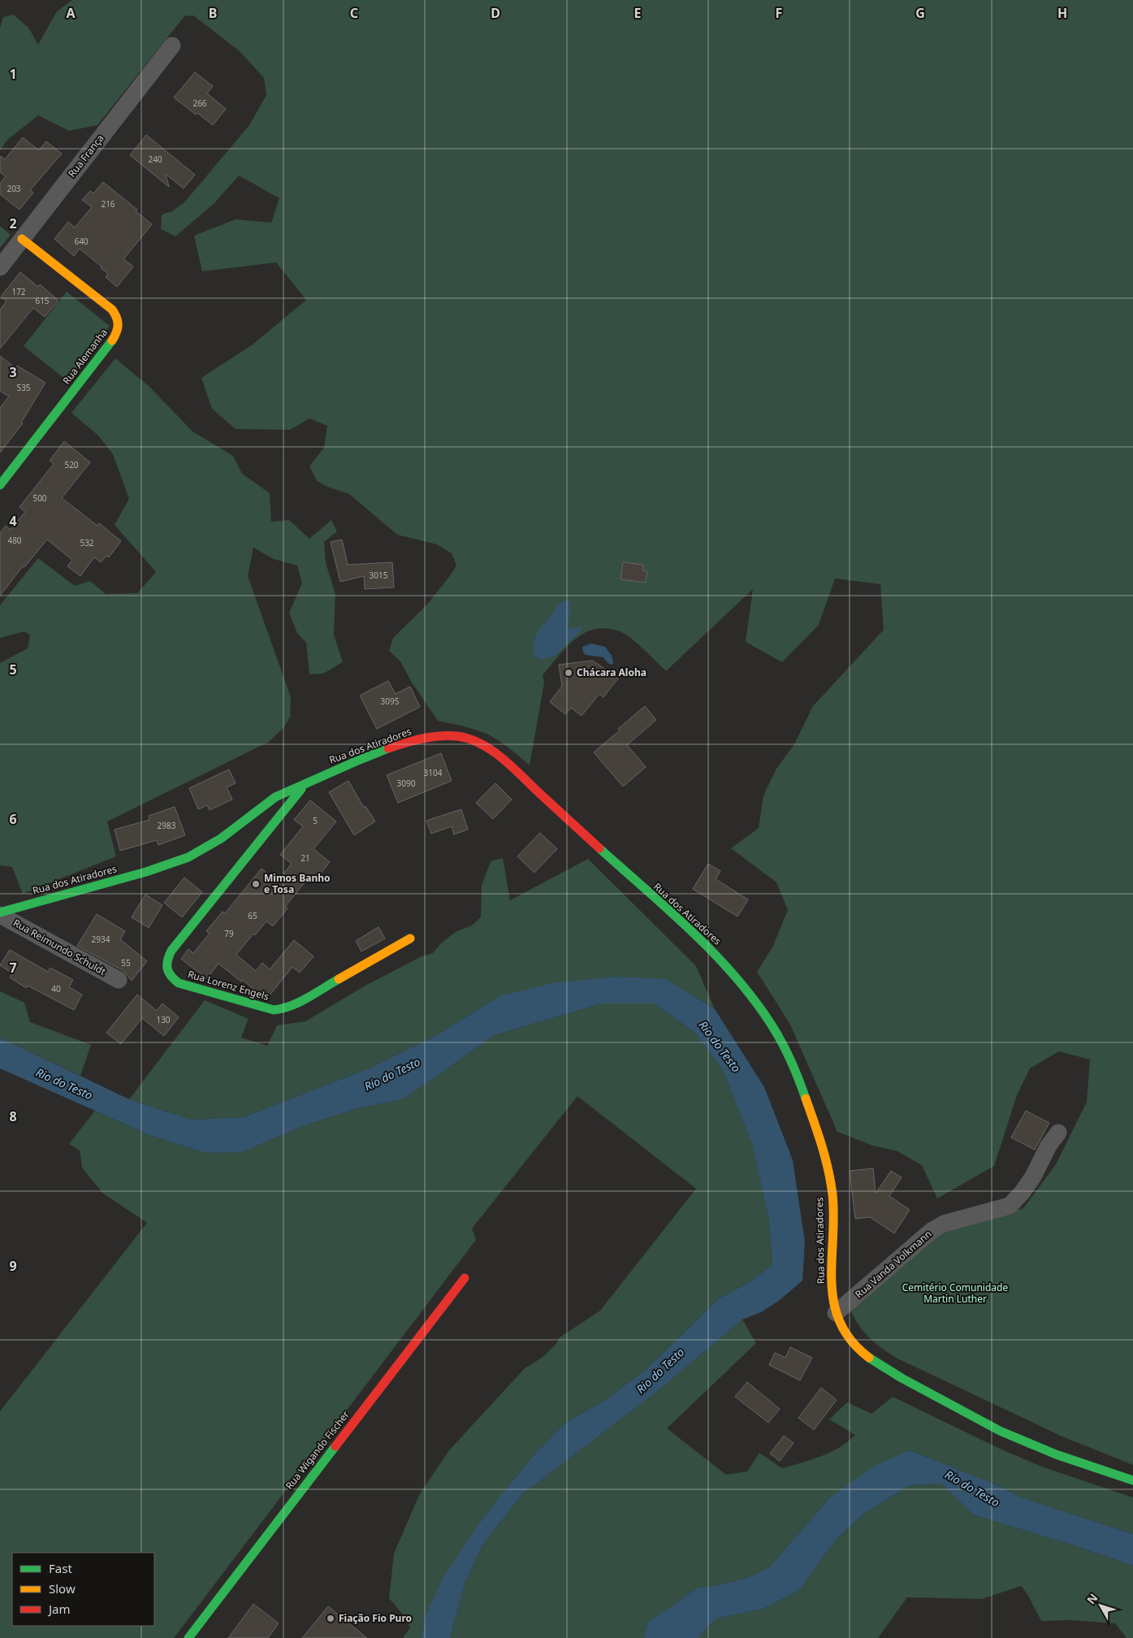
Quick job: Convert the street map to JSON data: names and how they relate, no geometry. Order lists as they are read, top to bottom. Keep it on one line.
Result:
{"streets":{"street":["Rua França","Rua Alemanha","Rua dos Atiradores","Rua Reimundo Schuldt","Rua Lorenz Engels","Rua Vanda Volkmann","Rua Wigando Fischer"]},"crossings":[["Rua França","Rua Alemanha"],["Rua dos Atiradores","Rua Reimundo Schuldt"],["Rua dos Atiradores","Rua Lorenz Engels"],["Rua dos Atiradores","Rua Vanda Volkmann"]],"water":["Rio do Testo"],"parks":["Cemitério Comunidade Martin Luther"],"places":["Chácara Aloha","Mimos Banho e Tosa","Fiação Fio Puro"],"house_numbers":["266","240","203","216","640","172","615","535","520","500","480","532","3015","3095","3104","3090","5","2983","21","65","79","2934","55","40","130"],"legend":["Fast","Slow","Jam"],"north":"top left","grid":{"columns":["A","B","C","D","E","F","G","H"],"rows":["1","2","3","4","5","6","7","8","9"]}}
